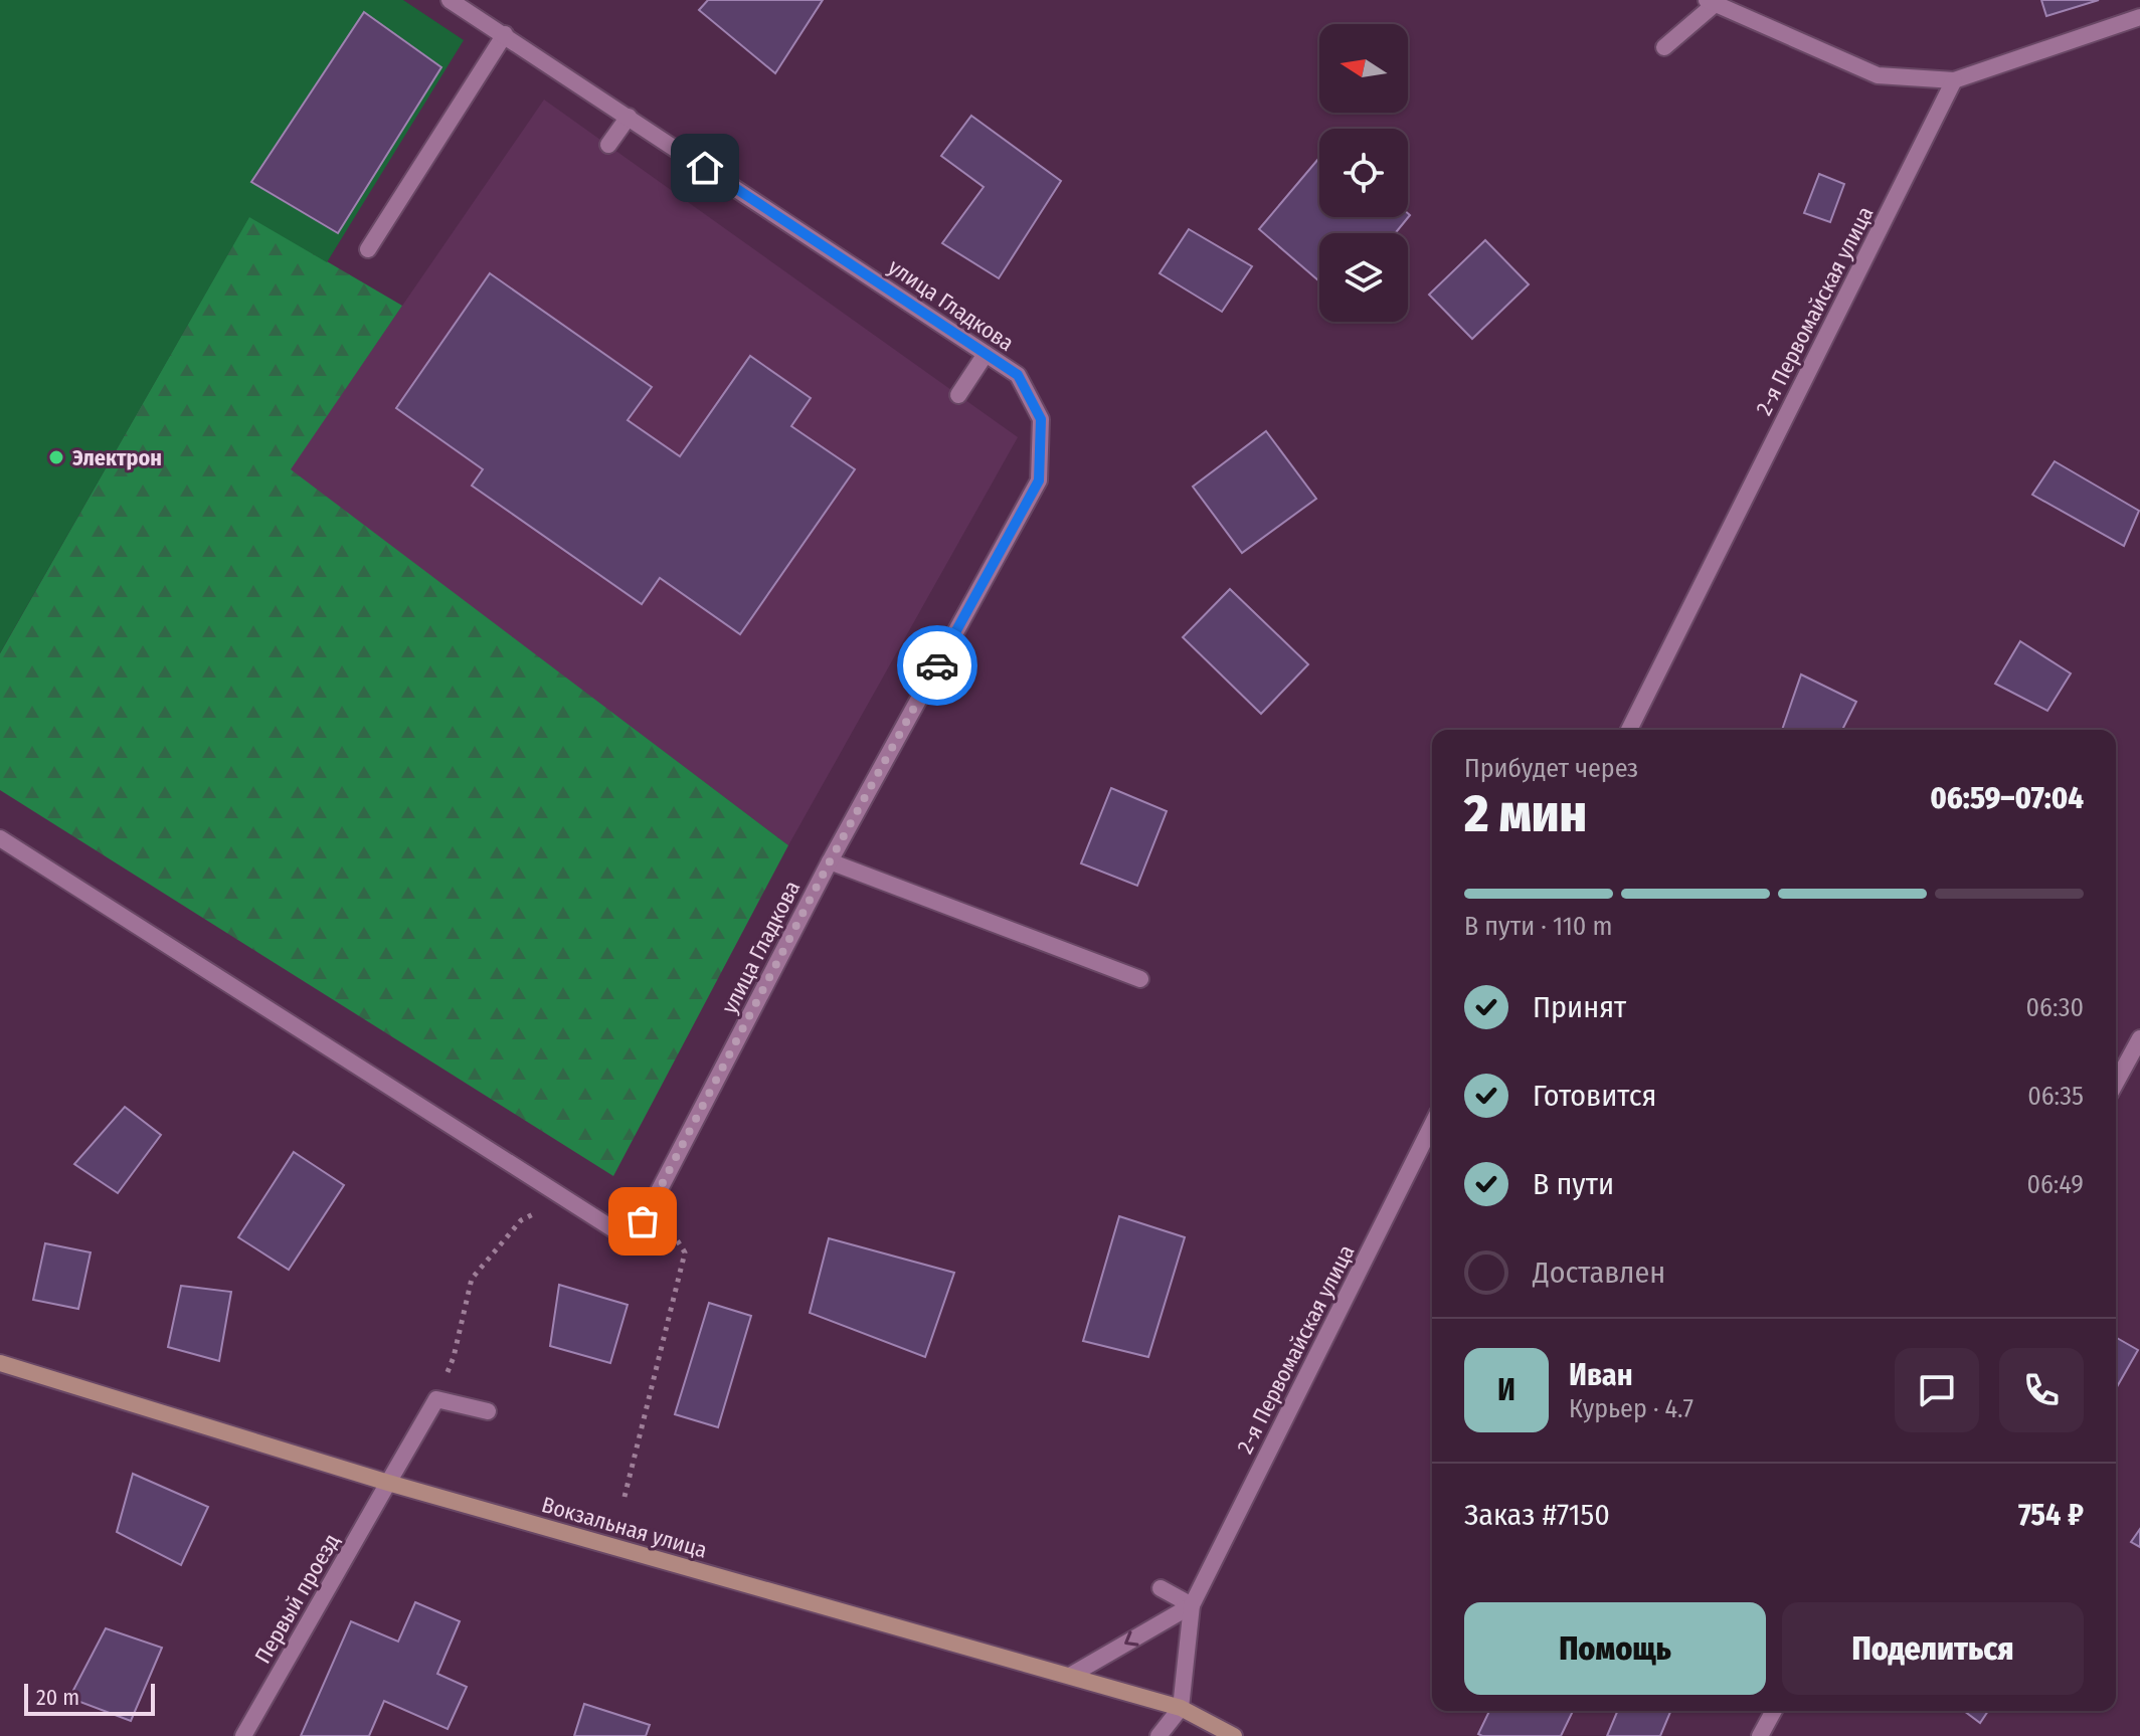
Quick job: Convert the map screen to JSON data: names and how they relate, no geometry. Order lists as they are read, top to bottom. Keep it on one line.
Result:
{"streets":{"street":["улица Гладкова","2-я Первомайская улица","Вокзальная улица","Первый проезд"]},"crossings":[["2-я Первомайская улица","Вокзальная улица"],["Вокзальная улица","Первый проезд"]],"places":["Электрон"],"scale_bar":"20 m","north":"left","page":{"heading":["2 мин","Прибудет через","06:59–07:04"],"panel":["Иван","Курьер · 4.7","Заказ #7150","754 ₽"],"bar":"В пути · 110 m","list":[["Принят","06:30"],["Готовится","06:35"],["В пути","06:49"],"Доставлен"],"round":"И","buttons":["Помощь","Поделиться"],"scale":"20 m"}}
